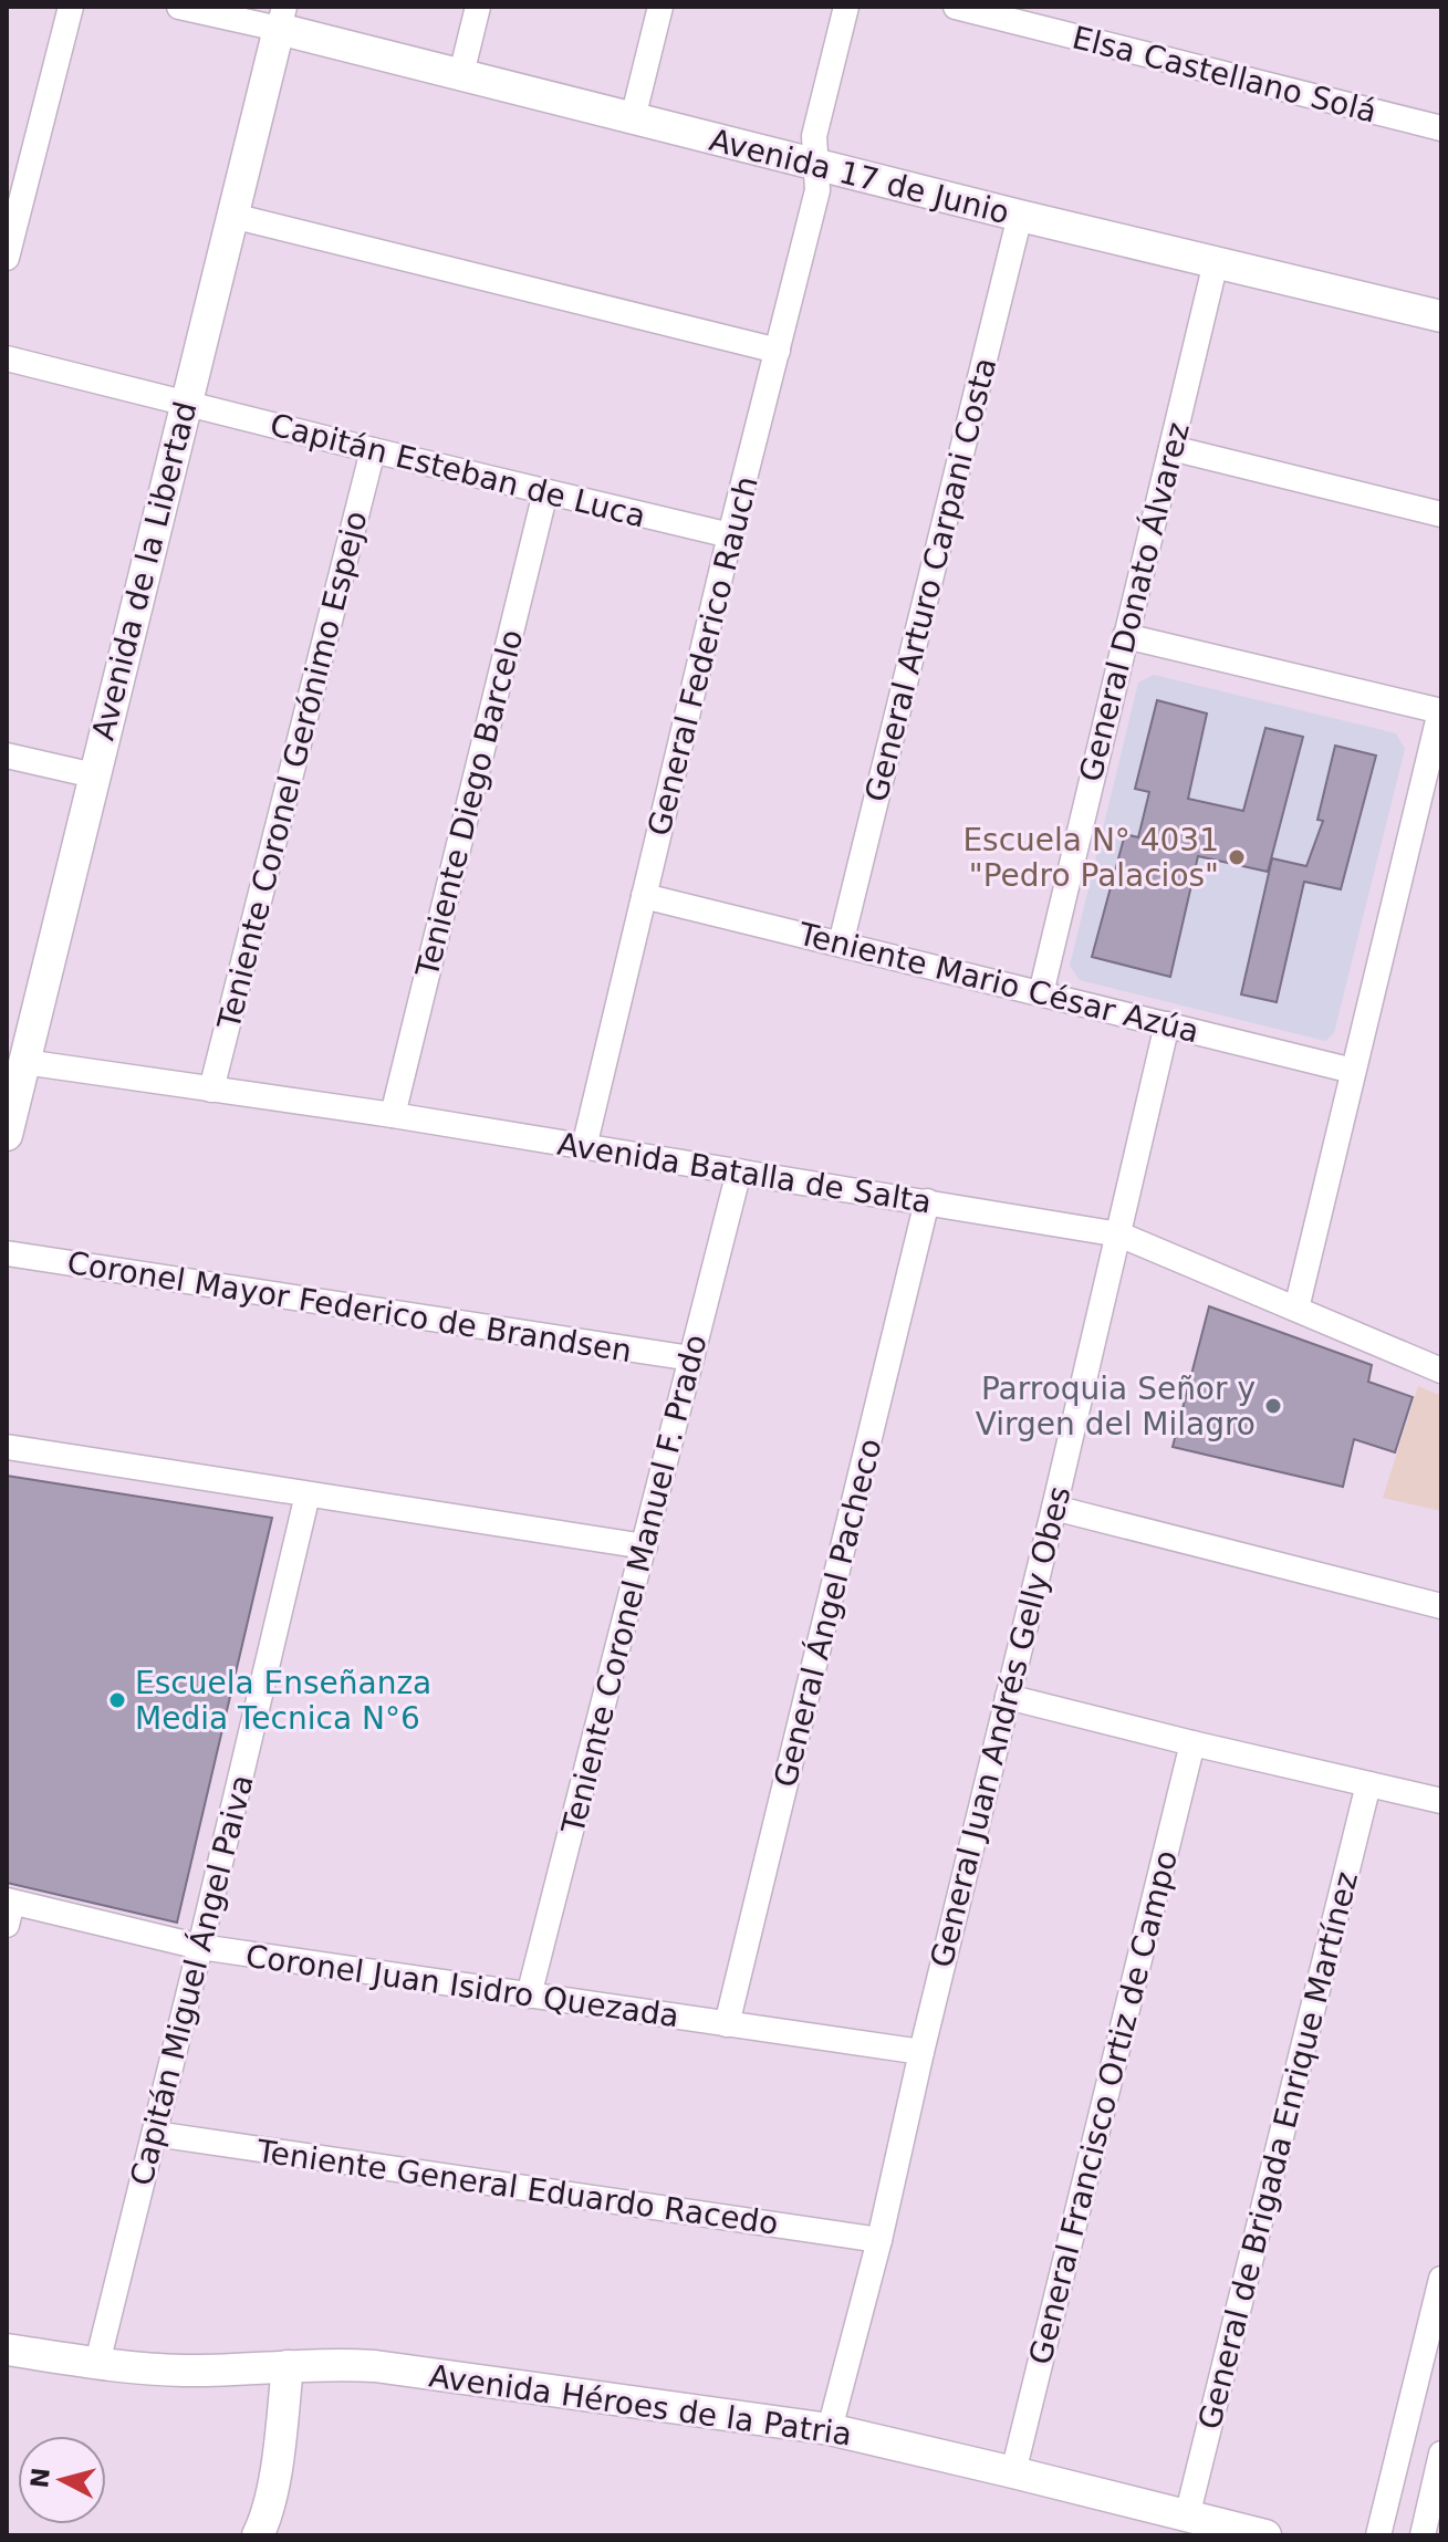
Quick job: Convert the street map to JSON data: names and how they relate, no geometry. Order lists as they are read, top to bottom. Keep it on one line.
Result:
{"streets":{"main road":["Avenida 17 de Junio","Avenida de la Libertad","Avenida Héroes de la Patria"],"street":["Elsa Castellano Solá","Capitán Esteban de Luca","General Arturo Carpani Costa","General Donato Álvarez","General Federico Rauch","Teniente Coronel Gerónimo Espejo","Teniente Diego Barcelo","Teniente Mario César Azúa","Avenida Batalla de Salta","Coronel Mayor Federico de Brandsen","Teniente Coronel Manuel F. Prado","General Ángel Pacheco","General Juan Andrés Gelly Obes","Capitán Miguel Ángel Paiva","Coronel Juan Isidro Quezada","General Francisco Ortiz de Campo","General de Brigada Enrique Martínez","Teniente General Eduardo Racedo"]},"crossings":[["Avenida 17 de Junio","Avenida de la Libertad"],["Avenida 17 de Junio","General Arturo Carpani Costa"],["Avenida 17 de Junio","General Donato Álvarez"],["Avenida 17 de Junio","General Federico Rauch"],["Capitán Esteban de Luca","Avenida de la Libertad"],["Capitán Esteban de Luca","General Federico Rauch"],["Capitán Esteban de Luca","Teniente Coronel Gerónimo Espejo"],["Capitán Esteban de Luca","Teniente Diego Barcelo"],["Avenida de la Libertad","Avenida Batalla de Salta"],["General Arturo Carpani Costa","Teniente Mario César Azúa"],["General Donato Álvarez","Teniente Mario César Azúa"],["General Federico Rauch","Teniente Mario César Azúa"],["General Federico Rauch","Avenida Batalla de Salta"],["Teniente Coronel Gerónimo Espejo","Avenida Batalla de Salta"],["Teniente Diego Barcelo","Avenida Batalla de Salta"],["Teniente Mario César Azúa","General Juan Andrés Gelly Obes"],["Avenida Batalla de Salta","Teniente Coronel Manuel F. Prado"],["Avenida Batalla de Salta","General Ángel Pacheco"],["Avenida Batalla de Salta","General Juan Andrés Gelly Obes"],["Coronel Mayor Federico de Brandsen","Teniente Coronel Manuel F. Prado"],["Teniente Coronel Manuel F. Prado","Coronel Juan Isidro Quezada"],["General Ángel Pacheco","Coronel Juan Isidro Quezada"],["General Juan Andrés Gelly Obes","Coronel Juan Isidro Quezada"],["General Juan Andrés Gelly Obes","Teniente General Eduardo Racedo"],["General Juan Andrés Gelly Obes","Avenida Héroes de la Patria"],["Capitán Miguel Ángel Paiva","Coronel Juan Isidro Quezada"],["Capitán Miguel Ángel Paiva","Teniente General Eduardo Racedo"],["Capitán Miguel Ángel Paiva","Avenida Héroes de la Patria"],["General Francisco Ortiz de Campo","Avenida Héroes de la Patria"],["General de Brigada Enrique Martínez","Avenida Héroes de la Patria"]],"places":["Escuela N° 4031 \"Pedro Palacios\"","Parroquia Señor y Virgen del Milagro","Escuela Enseñanza Media Tecnica N°6"],"north":"left"}
